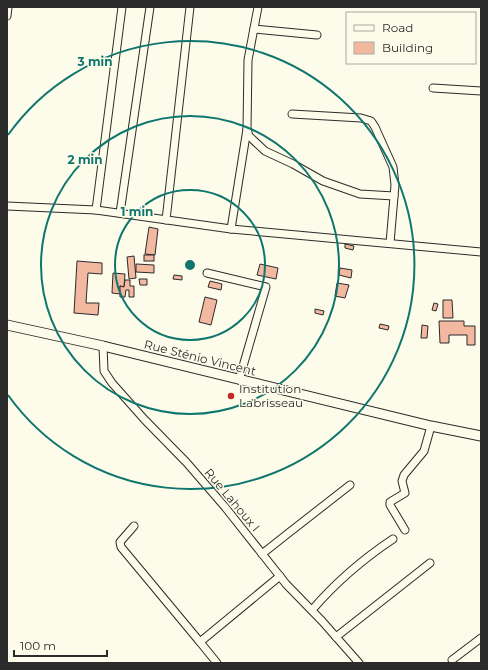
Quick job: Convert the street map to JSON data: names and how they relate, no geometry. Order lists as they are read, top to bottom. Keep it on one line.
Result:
{"streets":{"main road":["Rue Sténio Vincent"],"street":["Rue Lahoux I"]},"crossings":[["Rue Sténio Vincent","Rue Lahoux I"]],"places":["Institution Labrisseau"],"legend":["Road","Building"],"scale_bar":"100 m","rings":["3 min","2 min","1 min"]}
